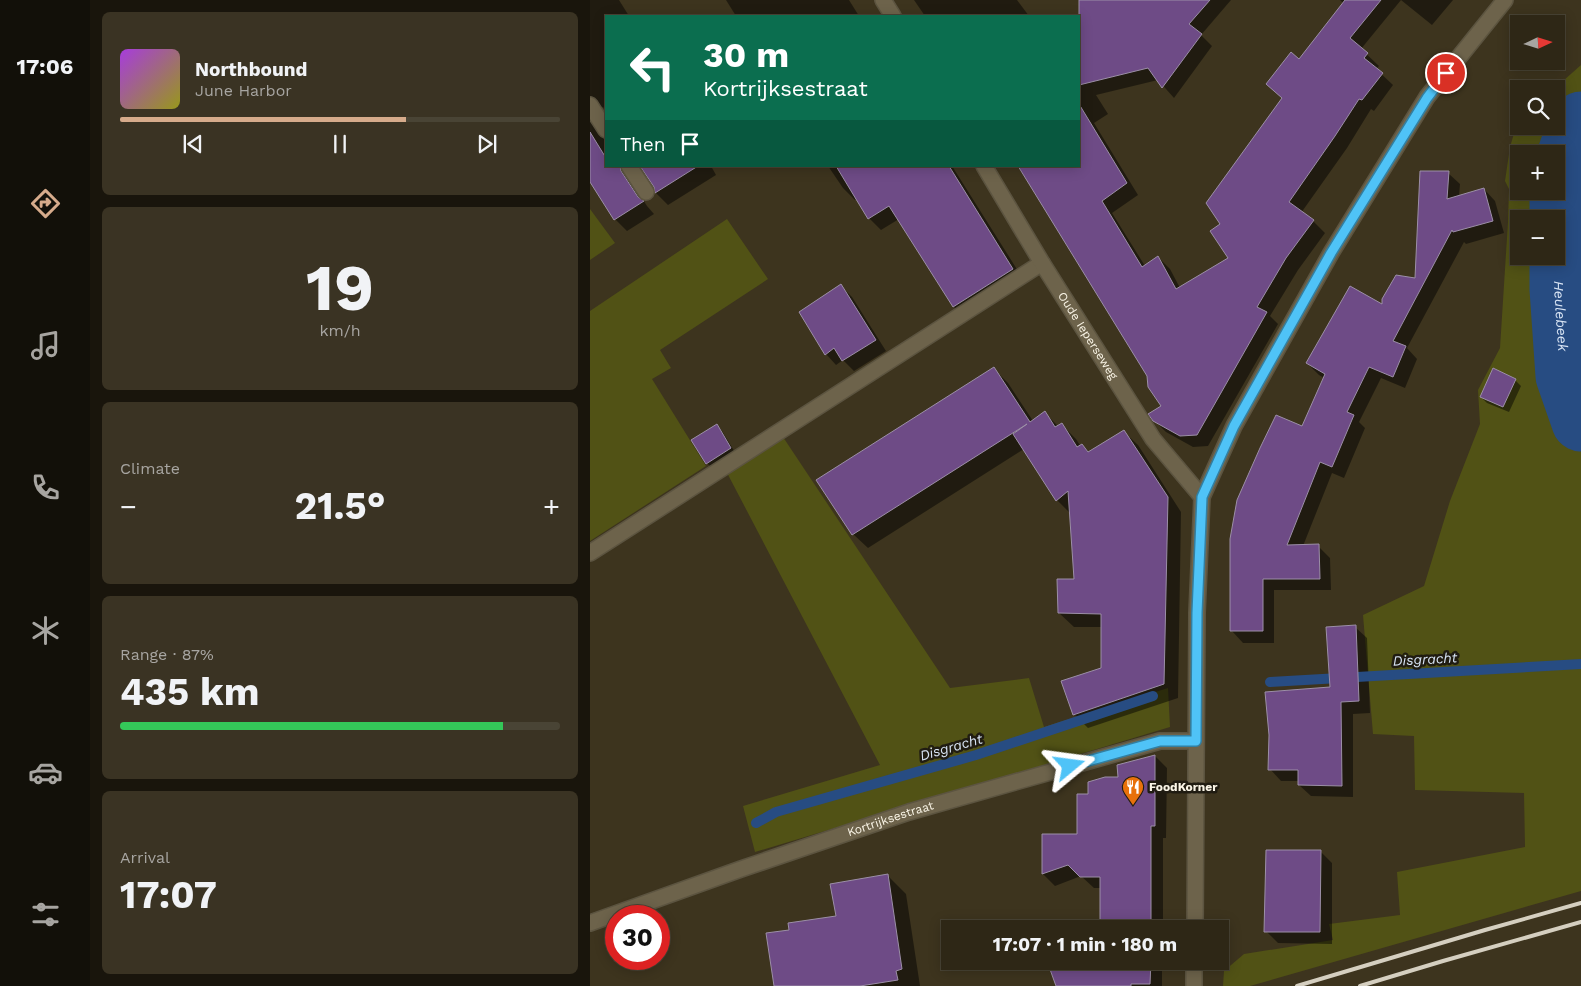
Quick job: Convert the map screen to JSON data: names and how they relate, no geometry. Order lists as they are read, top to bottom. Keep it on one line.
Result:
{"streets":{"street":["Oude Ieperseweg","Kortrijksestraat"]},"water":["Heulebeek","Disgracht"],"places":{"restaurant":["FoodKorner"]},"north":"right","page":{"tabs":"17:06","map_buttons":["+","−"],"turn":["30 m","Kortrijksestraat"],"song":["Northbound","June Harbor"],"then":"Then","tile":[["19","km/h"],"Climate",["Range · 87%","435 km"],["Arrival","17:07"]],"heat":["−","21.5°","+"],"limit":"30","trip":"17:07 · 1 min · 180 m"}}
